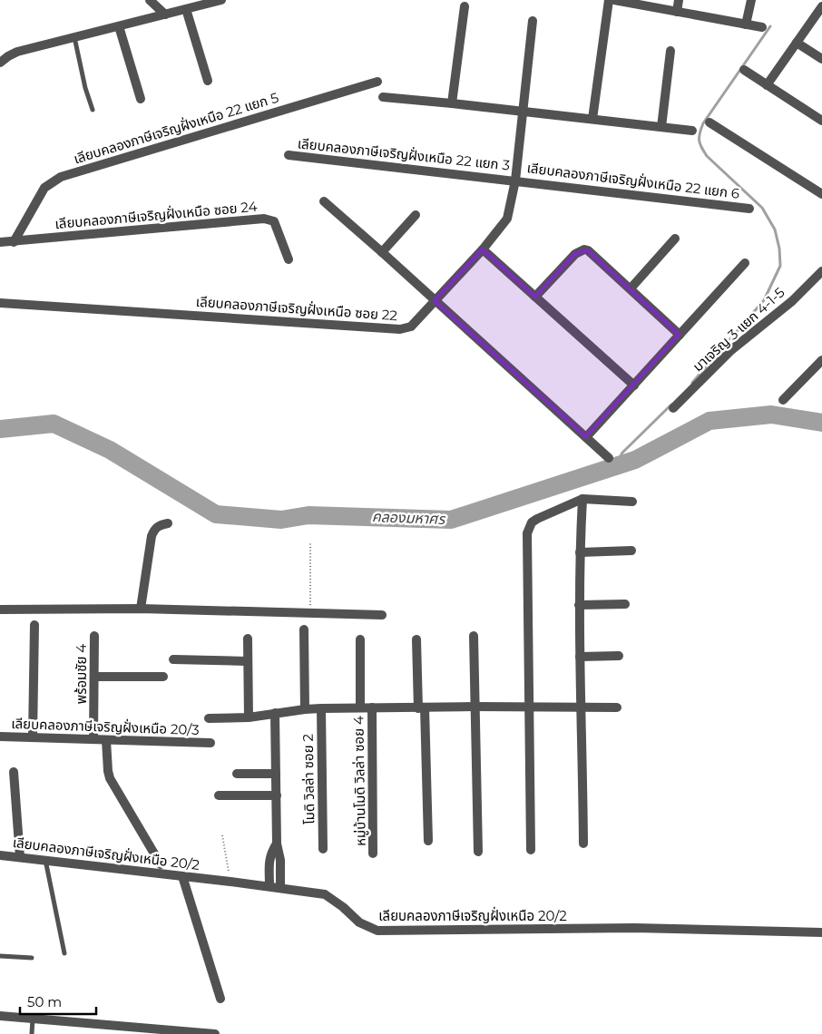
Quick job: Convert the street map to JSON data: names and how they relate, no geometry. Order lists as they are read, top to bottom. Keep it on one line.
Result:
{"streets":{"street":["เลียบคลองภาษีเจริญฝั่งเหนือ 22 แยก 5","เลียบคลองภาษีเจริญฝั่งเหนือ 22 แยก 3","เลียบคลองภาษีเจริญฝั่งเหนือ 22 แยก 6","เลียบคลองภาษีเจริญฝั่งเหนือ ซอย 24","เลียบคลองภาษีเจริญฝั่งเหนือ ซอย 22","มาเจริญ 3 แยก 4-1-5","พร้อมชัย 4","เลียบคลองภาษีเจริญฝั่งเหนือ 20/3","โมดิ วิลล่า ซอย 2","หมู่บ้านโมดิ วิลล่า ซอย 4","เลียบคลองภาษีเจริญฝั่งเหนือ 20/2"]},"crossings":[["เลียบคลองภาษีเจริญฝั่งเหนือ 22 แยก 5","เลียบคลองภาษีเจริญฝั่งเหนือ ซอย 24"],["เลียบคลองภาษีเจริญฝั่งเหนือ 22 แยก 3","เลียบคลองภาษีเจริญฝั่งเหนือ 22 แยก 6"],["เลียบคลองภาษีเจริญฝั่งเหนือ 22 แยก 3","เลียบคลองภาษีเจริญฝั่งเหนือ ซอย 22"],["เลียบคลองภาษีเจริญฝั่งเหนือ 22 แยก 6","เลียบคลองภาษีเจริญฝั่งเหนือ ซอย 22"],["พร้อมชัย 4","เลียบคลองภาษีเจริญฝั่งเหนือ 20/3"]],"water":["คลองมหาศร"],"scale_bar":"50 m"}
